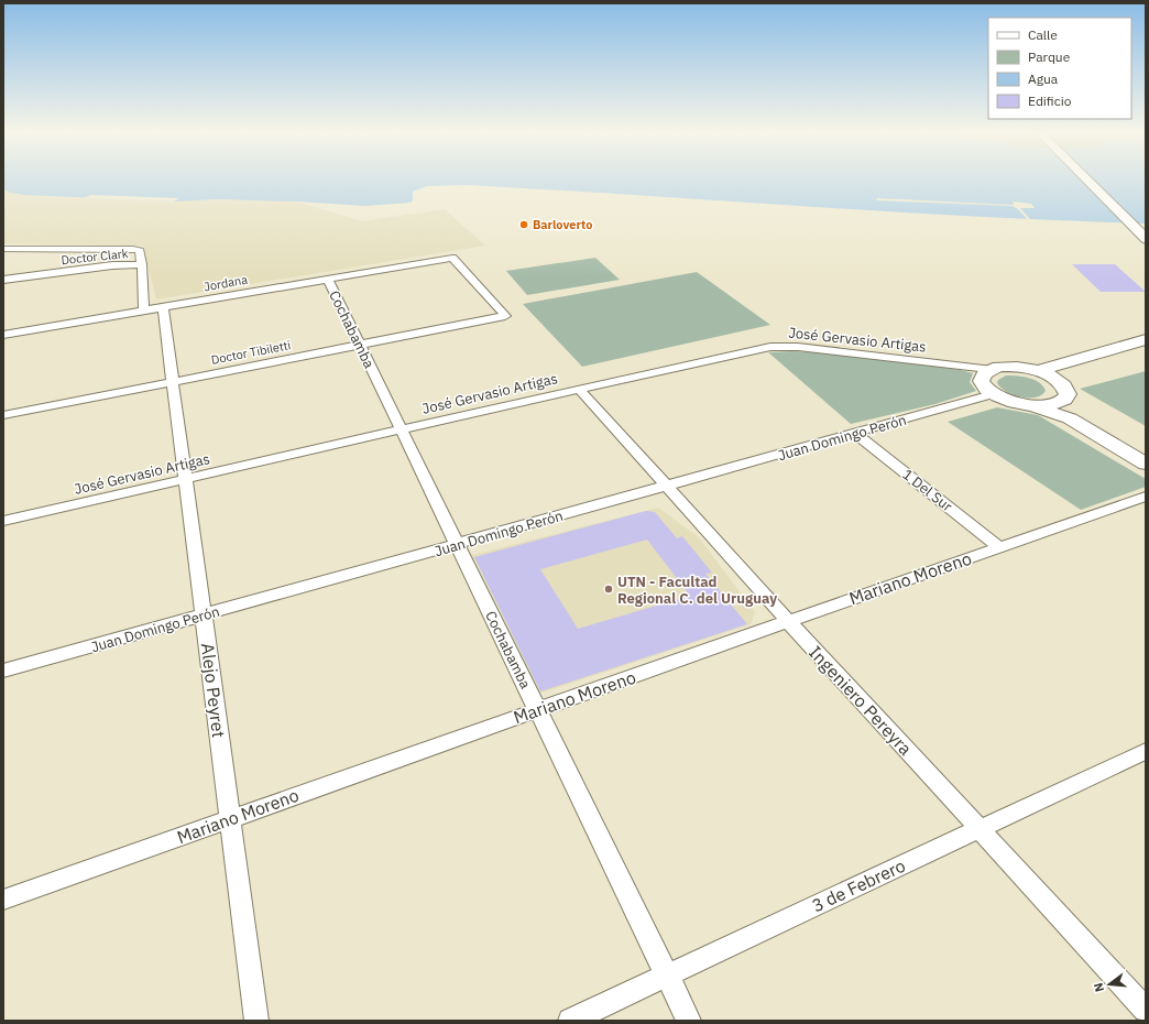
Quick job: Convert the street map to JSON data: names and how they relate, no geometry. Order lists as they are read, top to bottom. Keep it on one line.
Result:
{"streets":{"street":["Doctor Clark","Jordana","Cochabamba","José Gervasio Artigas","Doctor Tibiletti","Juan Domingo Perón","1 Del Sur","Mariano Moreno","Alejo Peyret","Ingeniero Pereyra","3 de Febrero"]},"crossings":[["Doctor Clark","Jordana"],["Jordana","Cochabamba"],["Jordana","Doctor Tibiletti"],["Jordana","Alejo Peyret"],["Cochabamba","José Gervasio Artigas"],["Cochabamba","Doctor Tibiletti"],["Cochabamba","Juan Domingo Perón"],["Cochabamba","Mariano Moreno"],["Cochabamba","3 de Febrero"],["José Gervasio Artigas","Alejo Peyret"],["José Gervasio Artigas","Ingeniero Pereyra"],["Doctor Tibiletti","Alejo Peyret"],["Juan Domingo Perón","1 Del Sur"],["Juan Domingo Perón","Alejo Peyret"],["Juan Domingo Perón","Ingeniero Pereyra"],["1 Del Sur","Mariano Moreno"],["Mariano Moreno","Alejo Peyret"],["Mariano Moreno","Ingeniero Pereyra"],["Ingeniero Pereyra","3 de Febrero"]],"places":["Barloverto","UTN - Facultad Regional C. del Uruguay"],"legend":["Calle","Parque","Agua","Edificio"],"north":"left"}
